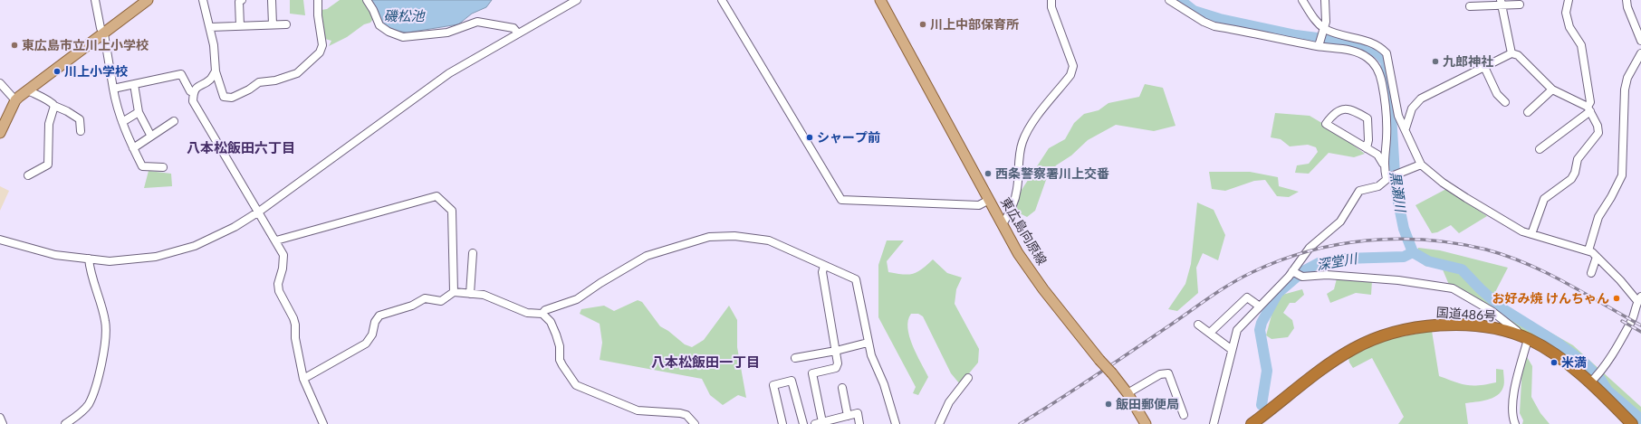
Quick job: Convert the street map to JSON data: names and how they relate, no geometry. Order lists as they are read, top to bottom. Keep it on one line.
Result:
{"streets":{"highway":["国道486号"],"main road":["東広島向原線"]},"districts":["八本松飯田六丁目","八本松飯田一丁目"],"water":["磯松池","黒瀬川","深堂川"],"places":["川上中部保育所","東広島市立川上小学校","九郎神社","川上小学校","シャープ前","西条警察署川上交番","お好み焼 けんちゃん","米満","飯田郵便局"]}
